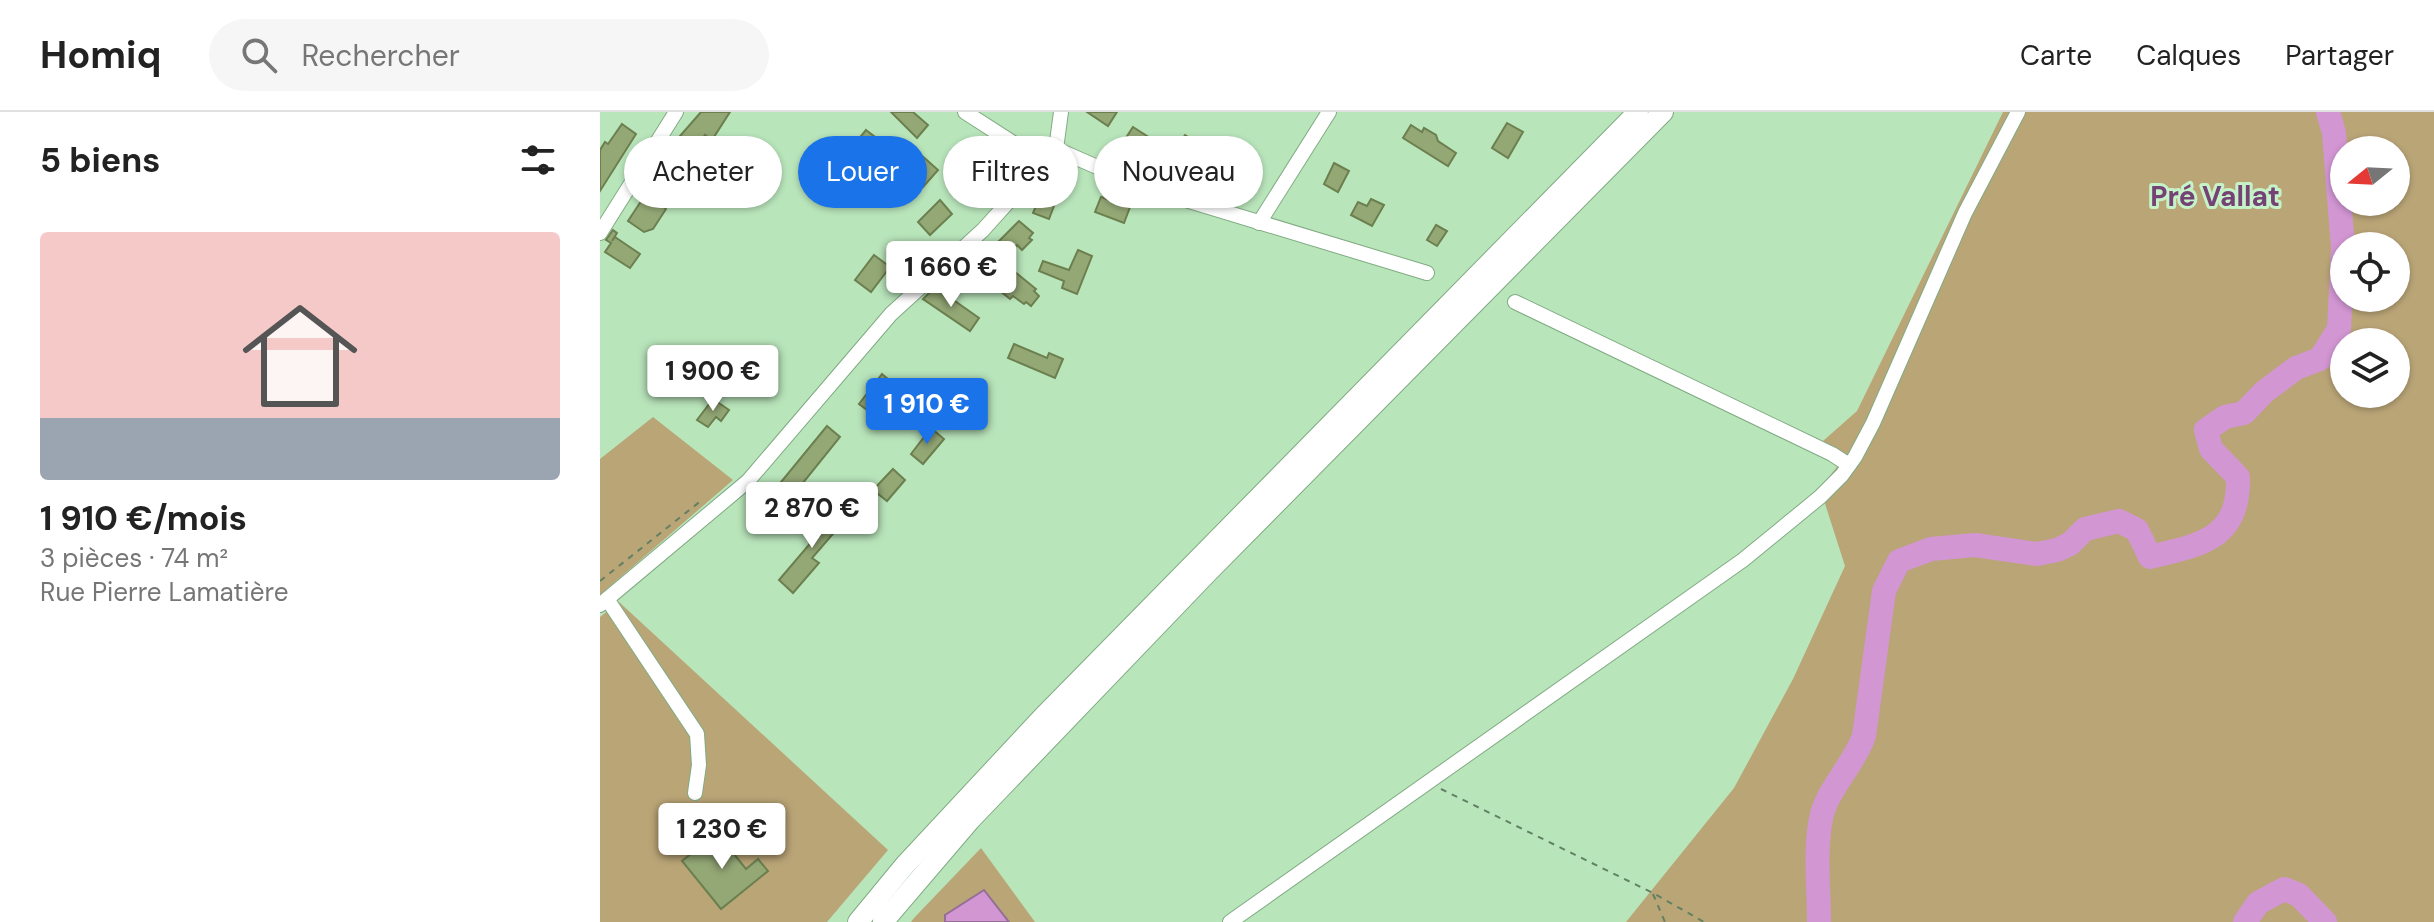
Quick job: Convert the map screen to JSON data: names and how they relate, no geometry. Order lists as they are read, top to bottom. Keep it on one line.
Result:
{"districts":["Pré Vallat"],"north":"left","page":{"header":"Homiq","search":"Rechercher","nav":["Carte","Calques","Partager"],"heading":"5 biens","chip":["Acheter","Louer","Filtres","Nouveau"],"list":[{"name":"1 910 €/mois","note":"3 pièces · 74 m² · Rue Pierre Lamatière"}],"price":["1 660 €","1 900 €","1 910 €","2 870 €","1 230 €"]}}
